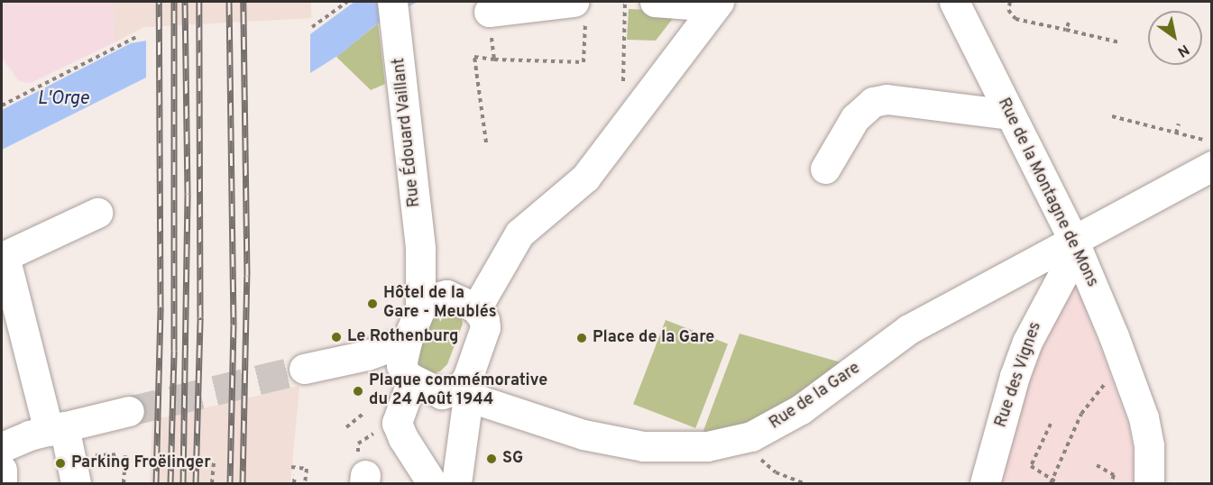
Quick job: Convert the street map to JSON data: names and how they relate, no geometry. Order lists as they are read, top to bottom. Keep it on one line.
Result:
{"streets":{"street":["Rue Édouard Vaillant","Rue de la Montagne de Mons","Rue des Vignes","Rue de la Gare"]},"crossings":[["Rue Édouard Vaillant","Rue de la Gare"],["Rue de la Montagne de Mons","Rue des Vignes"],["Rue de la Montagne de Mons","Rue de la Gare"],["Rue des Vignes","Rue de la Gare"]],"water":["L'Orge"],"places":["Hôtel de la Gare - Meublés","Le Rothenburg","Place de la Gare","Plaque commémorative du 24 Août 1944","SG","Parking Froëlinger"],"north":"bottom right"}
